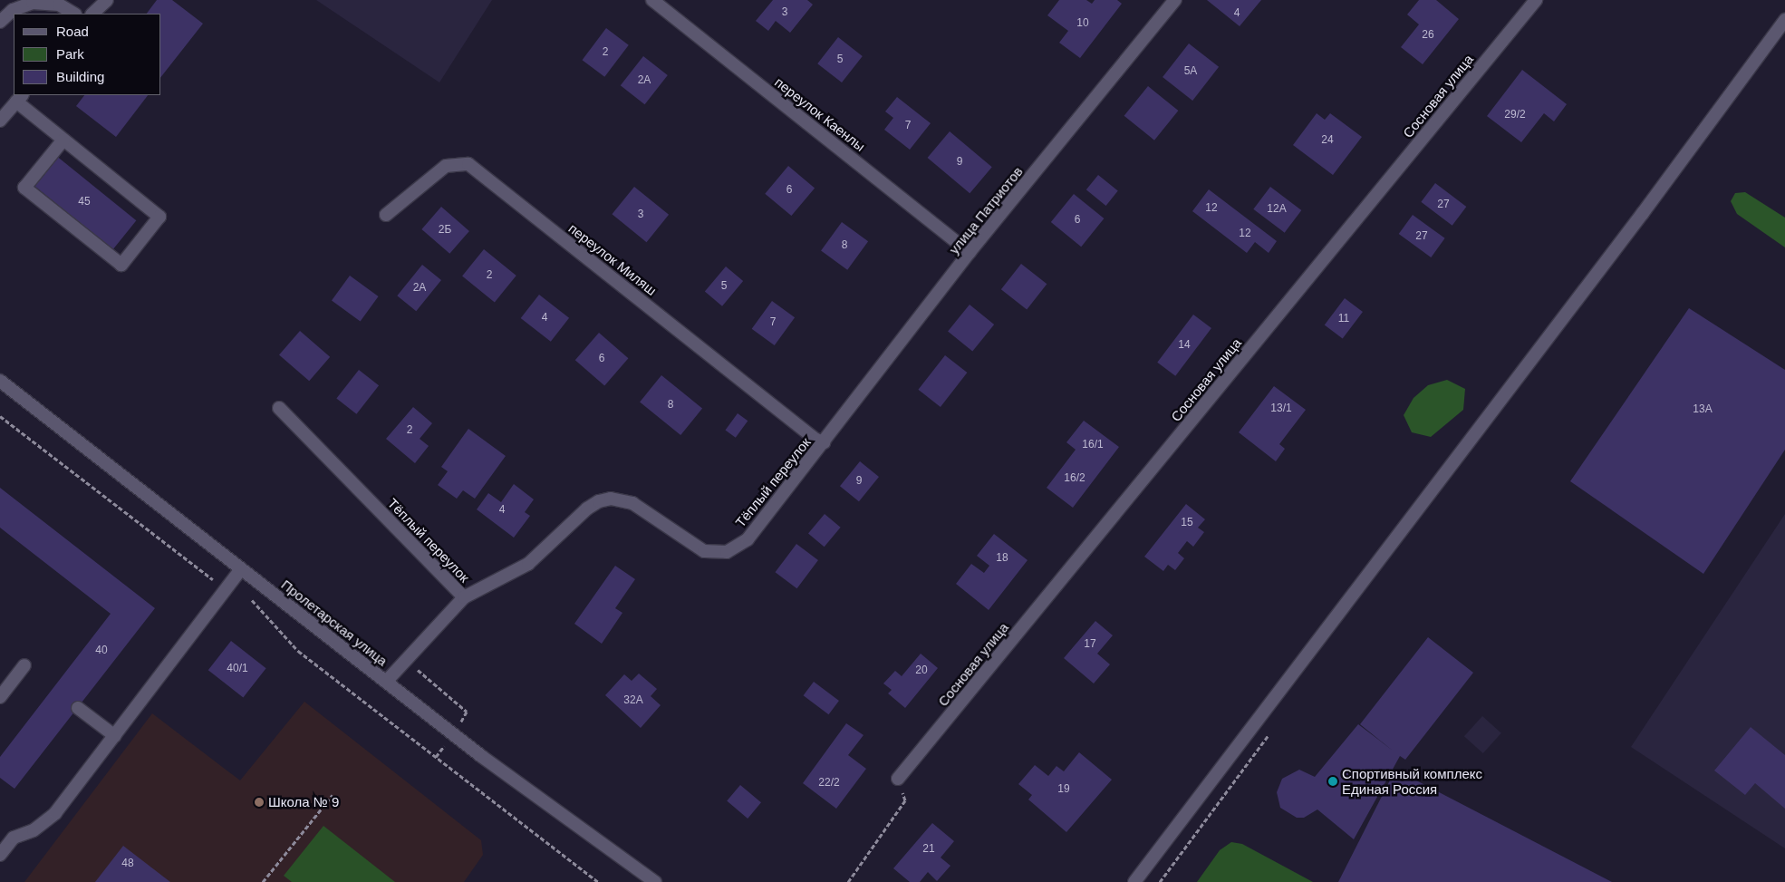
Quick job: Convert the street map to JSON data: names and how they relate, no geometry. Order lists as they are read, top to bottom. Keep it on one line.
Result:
{"streets":{"street":["Сосновая улица","переулок Каенлы","улица Патриотов","переулок Миляш","Тёплый переулок","Пролетарская улица"]},"crossings":[["переулок Каенлы","улица Патриотов"],["улица Патриотов","переулок Миляш"],["улица Патриотов","Тёплый переулок"],["переулок Миляш","Тёплый переулок"]],"places":["Спортивный комплекс Единая Россия","Школа № 9"],"house_numbers":["3","4","10","26","2","5","5А","2А","29/2","7","24","9","6","45","27","12","12А","3","6","2Б","12","27","8","2","5","2А","4","11","7","14","6","8","13/1","13А","2","16/1","16/2","9","4","15","18","17","40","40/1","20","32А","22/2","19","21","48"],"legend":["Road","Park","Building"]}
